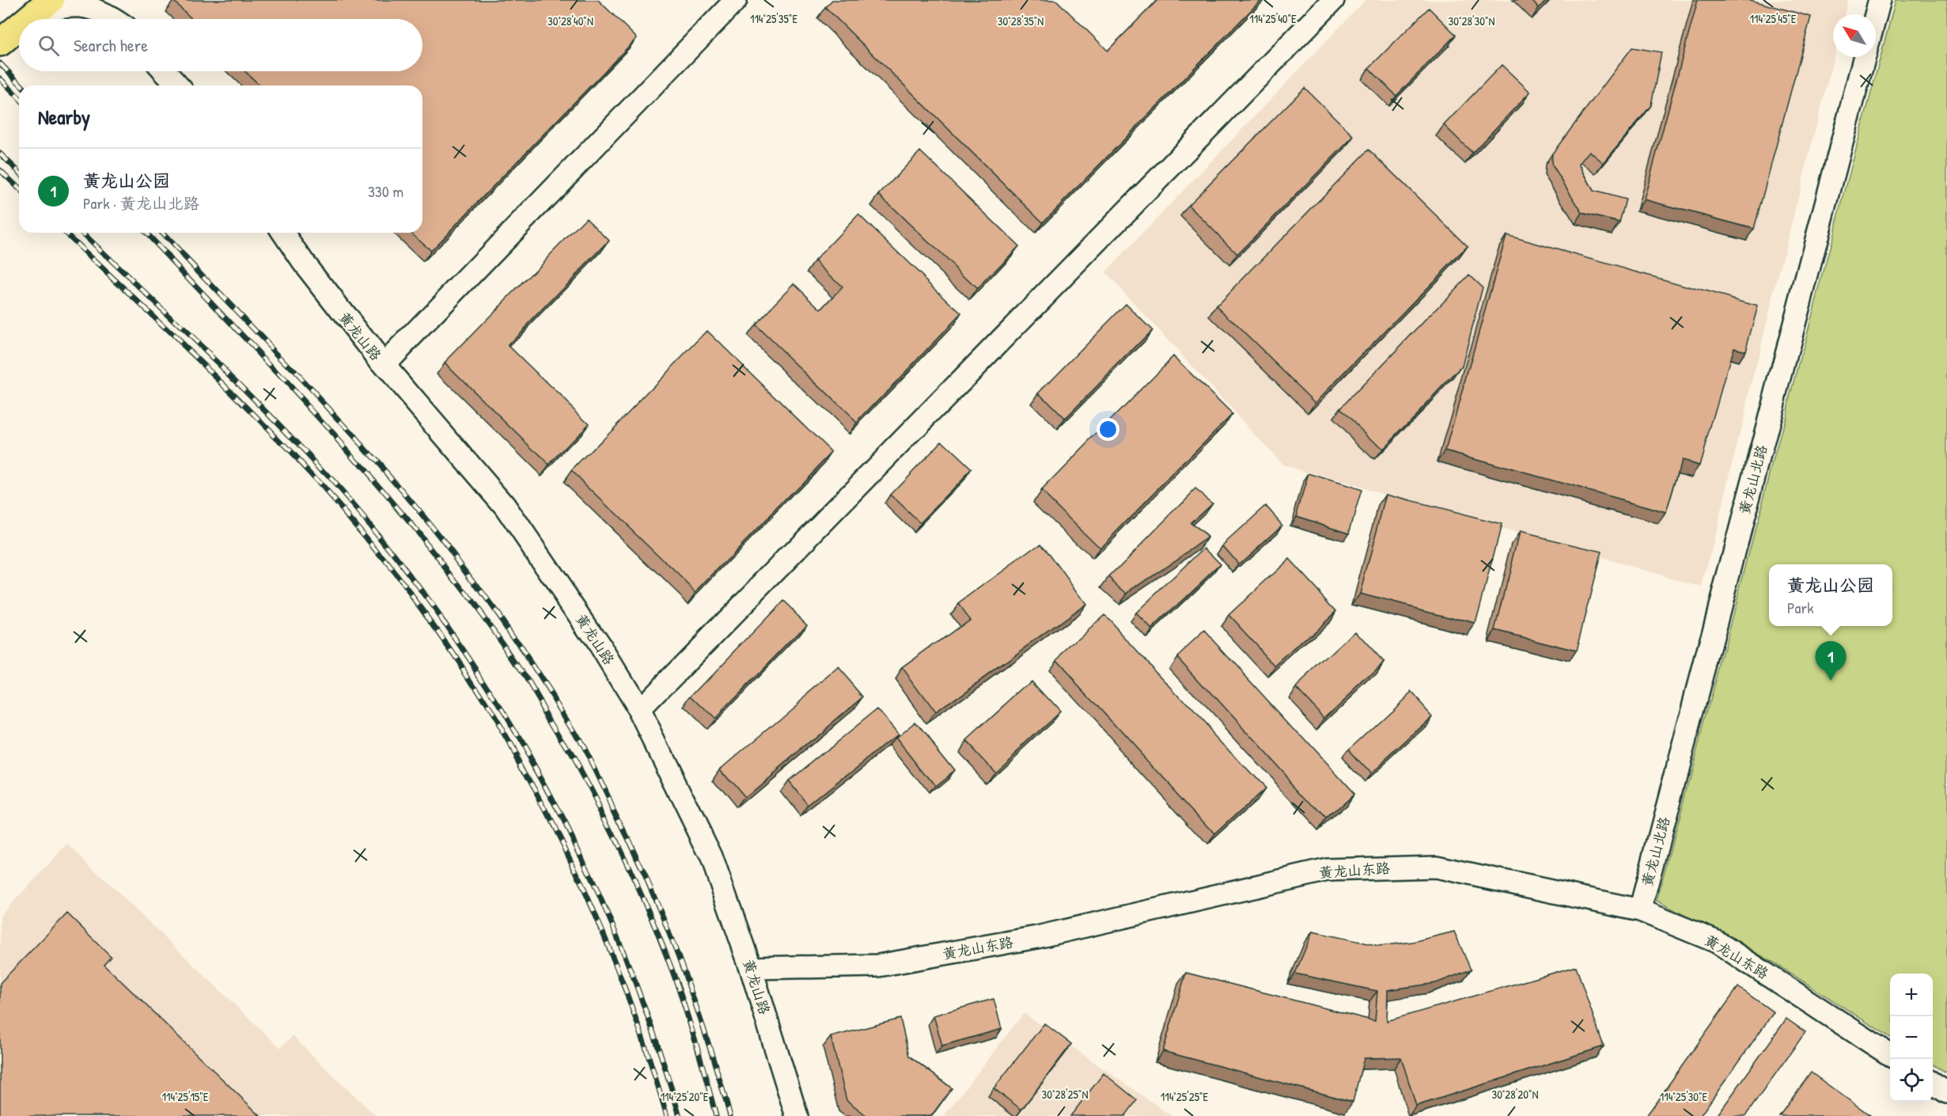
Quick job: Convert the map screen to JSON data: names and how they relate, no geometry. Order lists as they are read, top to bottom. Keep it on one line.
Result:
{"streets":{"street":["黄龙山路","黄龙山北路","黄龙山东路"]},"crossings":[["黄龙山路","黄龙山东路"],["黄龙山北路","黄龙山东路"]],"north":"top left","page":{"search":"Search here","heading":"Nearby","list":[{"mark":"1","name":"黄龙山公园","note":"Park · 黄龙山北路","value":"330 m"}],"popup":["黄龙山公园","Park"],"pins":"1","map_buttons":["+","−"]},"coordinates":["114°25'35\"E","114°25'40\"E","114°25'45\"E","30°28'40\"N","30°28'35\"N","30°28'30\"N","30°28'25\"N","30°28'20\"N","114°25'15\"E","114°25'20\"E","114°25'25\"E","114°25'30\"E"]}
